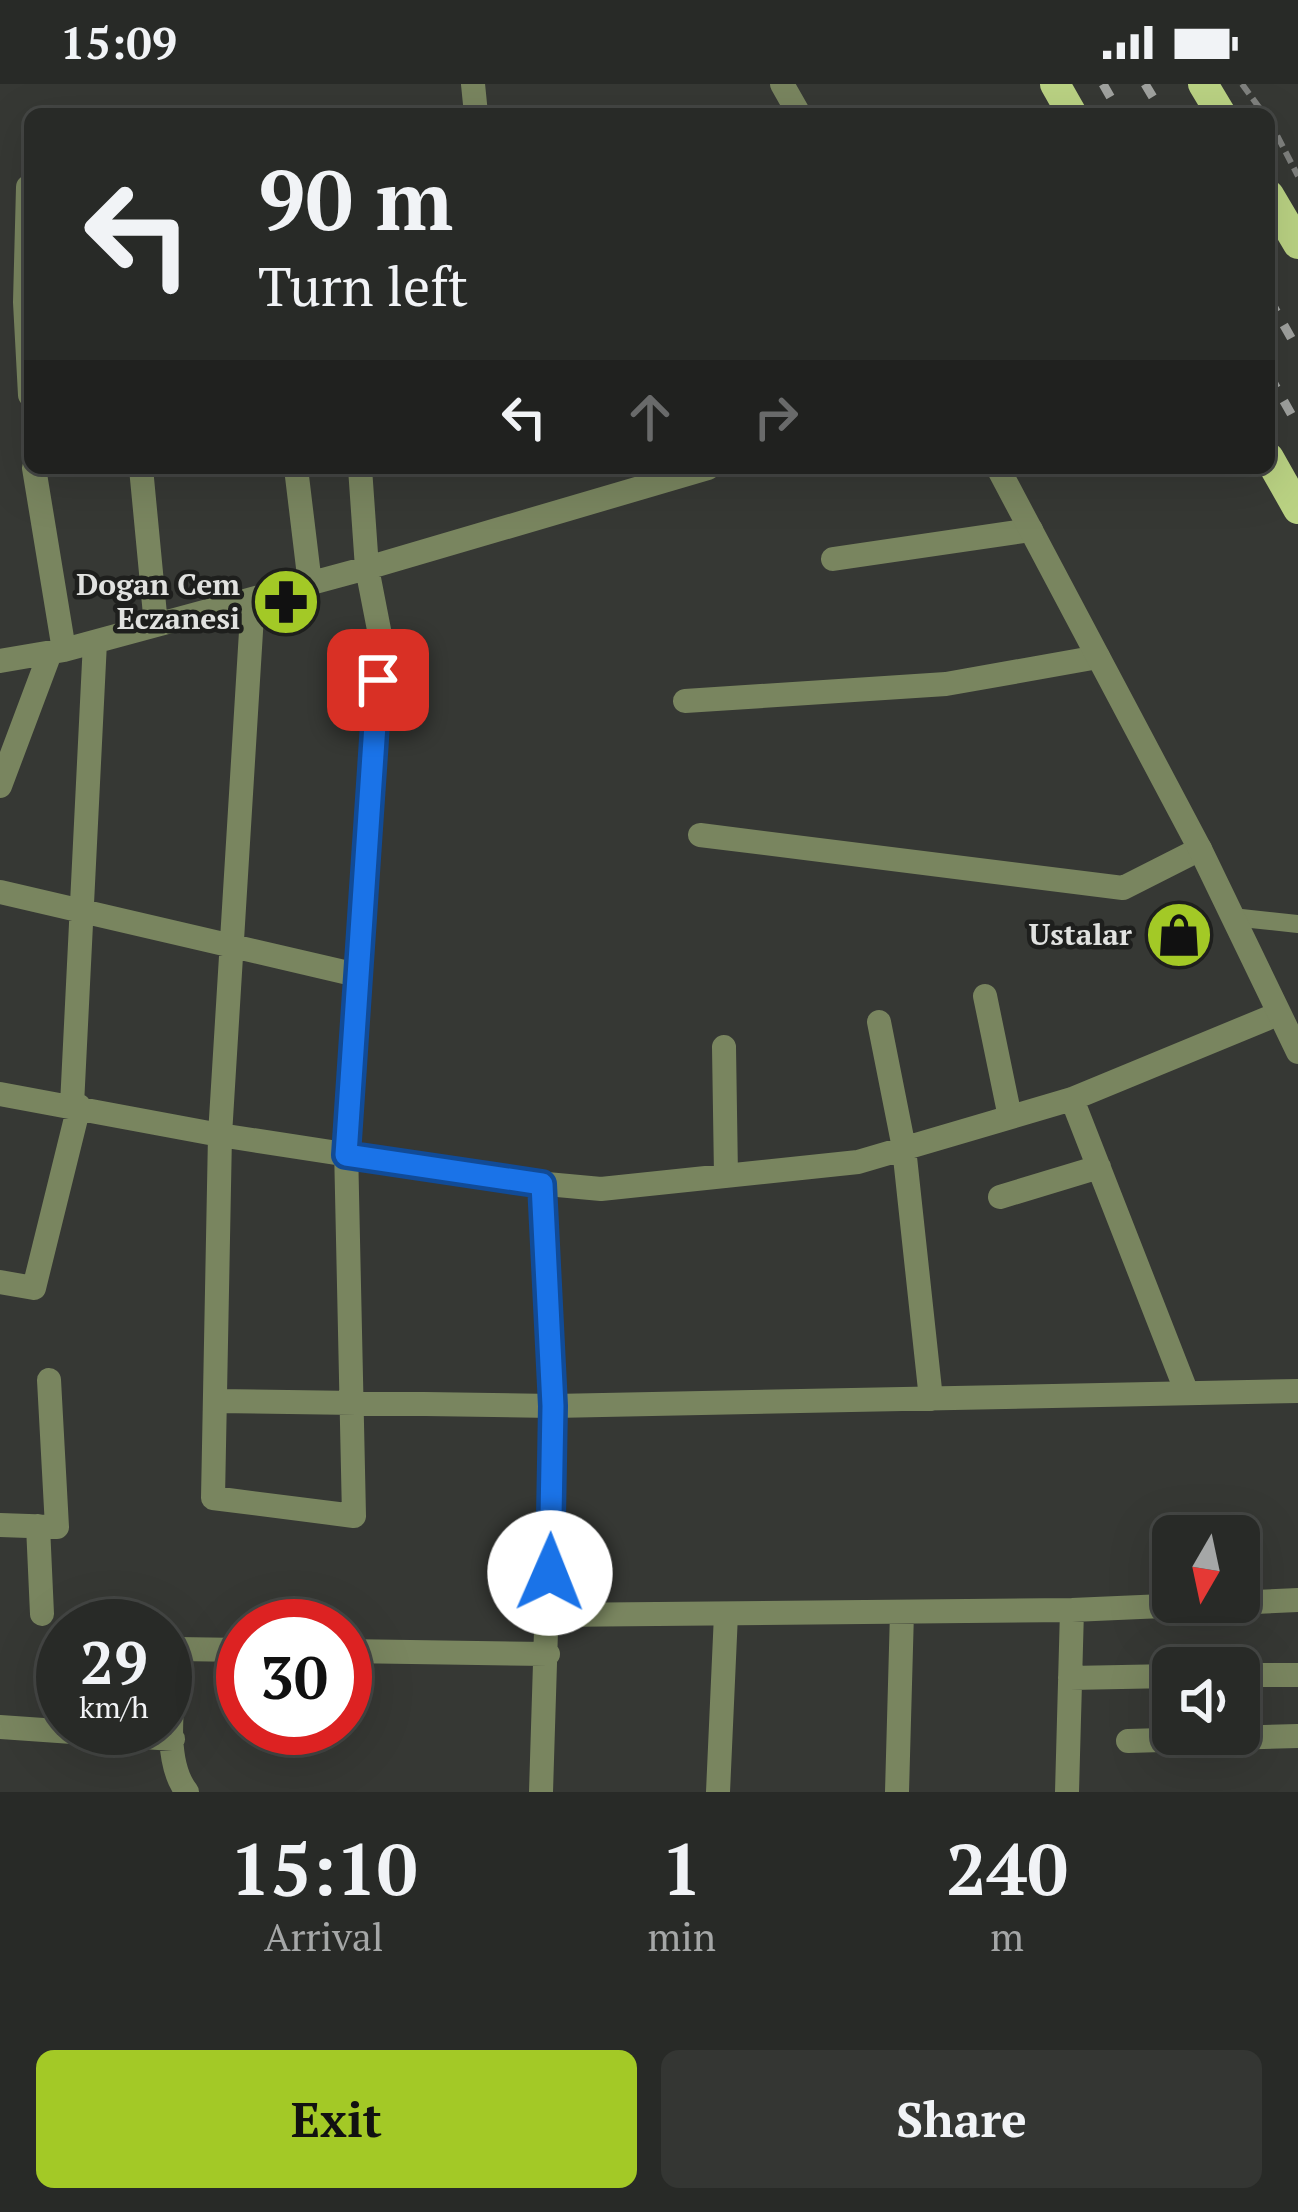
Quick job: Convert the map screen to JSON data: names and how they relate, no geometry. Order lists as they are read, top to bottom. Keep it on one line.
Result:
{"places":{"pharmacy":["Dogan Cem Eczanesi"],"shop":["Ustalar"]},"north":"bottom","page":{"status":"15:09","turn":["90 m","Turn left"],"speed":"29 km/h","limit":"30","eta":["15:10","Arrival","1","min","240","m"],"buttons":["Exit","Share"]}}
